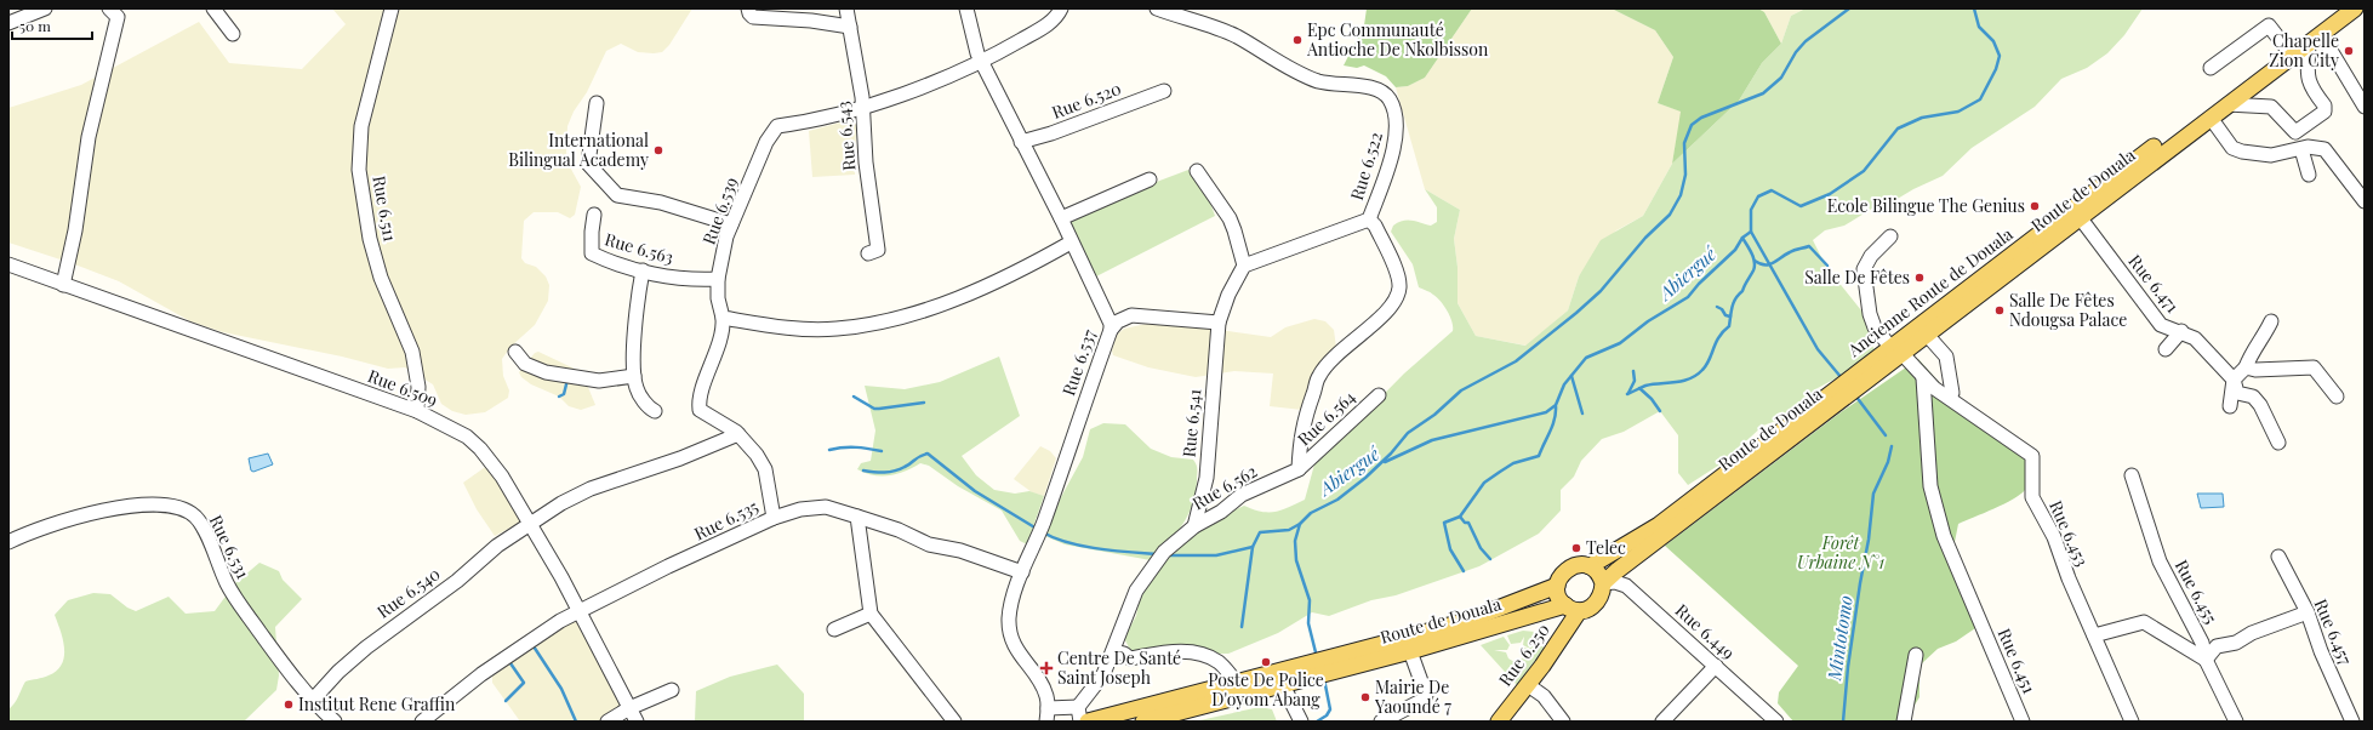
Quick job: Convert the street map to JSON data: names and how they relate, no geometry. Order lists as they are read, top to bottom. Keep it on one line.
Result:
{"streets":{"main road":["Route de Douala","Ancienne Route de Douala","Rue 6.250"],"street":["Rue 6.520","Rue 6.543","Rue 6.522","Rue 6.511","Rue 6.539","Rue 6.563","Rue 6.471","Rue 6.537","Rue 6.509","Rue 6.564","Rue 6.541","Rue 6.562","Rue 6.535","Rue 6.453","Rue 6.531","Rue 6.455","Rue 6.540","Rue 6.449","Rue 6.457","Rue 6.451"]},"crossings":[["Rue 6.520","Rue 6.537"],["Rue 6.543","Rue 6.539"],["Route de Douala","Rue 6.471"],["Route de Douala","Ancienne Route de Douala"],["Route de Douala","Rue 6.453"],["Route de Douala","Rue 6.449"],["Route de Douala","Rue 6.250"],["Rue 6.511","Rue 6.509"],["Rue 6.539","Rue 6.563"],["Rue 6.539","Rue 6.537"],["Rue 6.539","Rue 6.540"],["Ancienne Route de Douala","Rue 6.453"],["Ancienne Route de Douala","Rue 6.449"],["Ancienne Route de Douala","Rue 6.250"],["Rue 6.537","Rue 6.535"],["Rue 6.509","Rue 6.535"],["Rue 6.509","Rue 6.540"],["Rue 6.564","Rue 6.562"],["Rue 6.541","Rue 6.562"],["Rue 6.453","Rue 6.451"],["Rue 6.531","Rue 6.540"],["Rue 6.449","Rue 6.250"]],"water":["Abiergué","Mintotomo"],"parks":["Forêt Urbaine N°1"],"places":{"other":["Epc Communauté Antioche De Nkolbisson","Chapelle Zion City","International Bilingual Academy","Ecole Bilingue The Genius","Salle De Fêtes","Salle De Fêtes Ndougsa Palace","Telec","Poste De Police D'oyom Abang","Mairie De Yaoundé 7","Institut Rene Graffin"],"health":["Centre De Santé Saint Joseph"]},"scale_bar":"50 m"}
